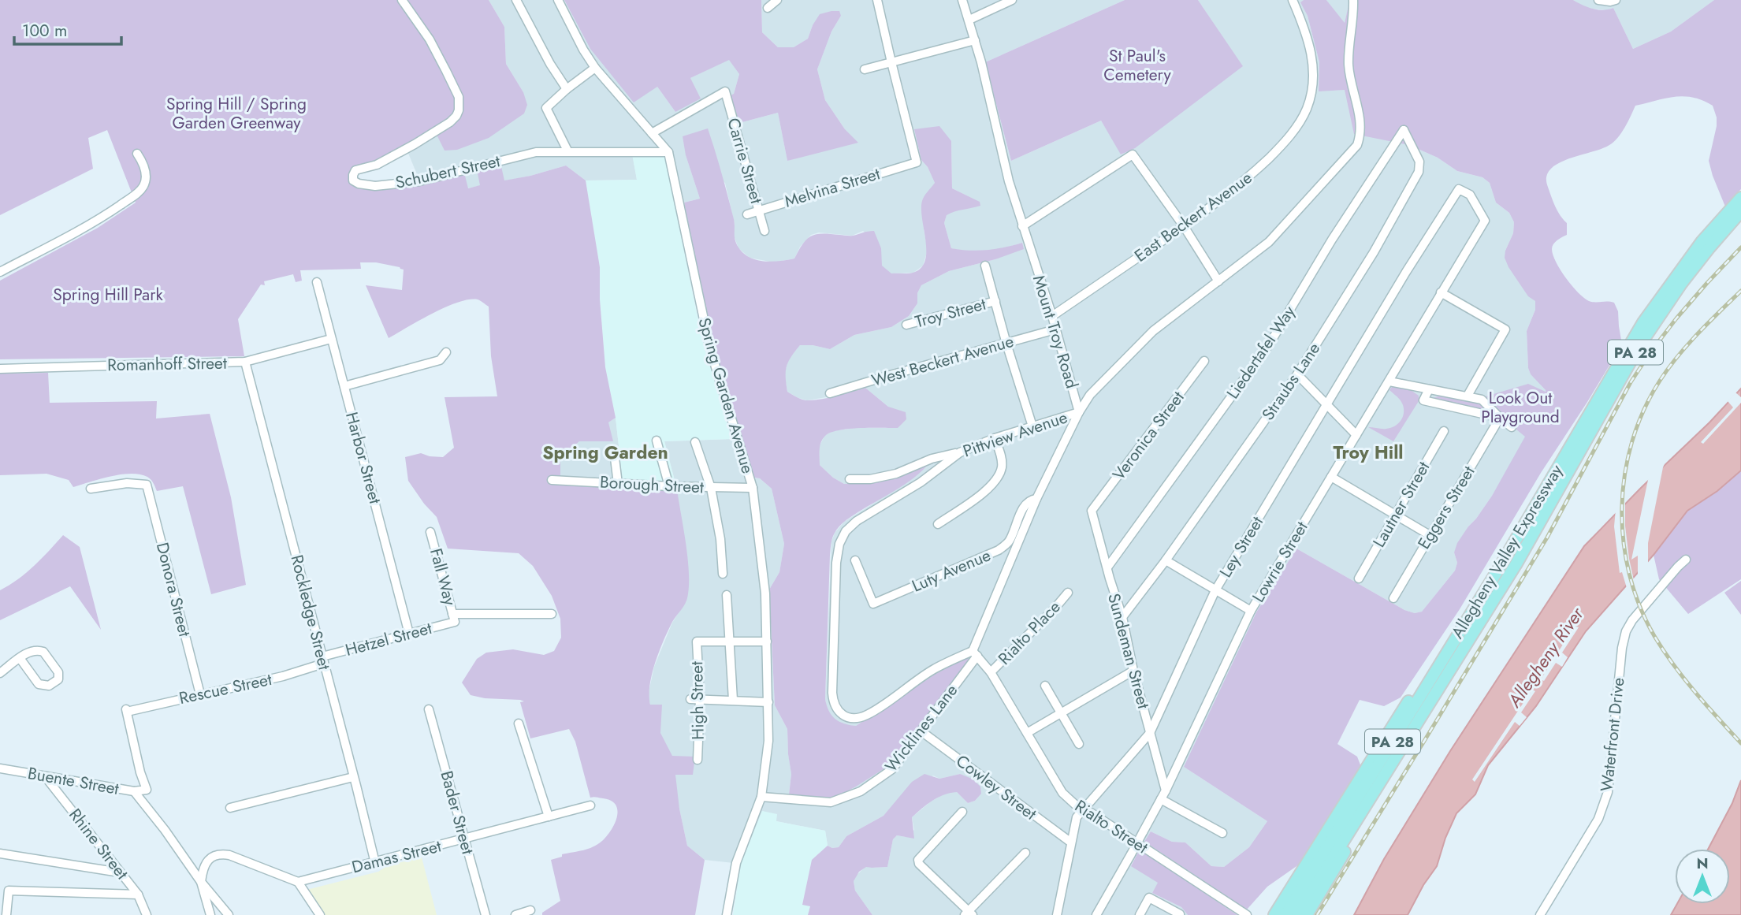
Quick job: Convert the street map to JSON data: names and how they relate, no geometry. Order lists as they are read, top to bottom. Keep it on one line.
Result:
{"streets":{"highway":["PA 28","Allegheny Valley Expressway"],"street":["Carrie Street","Schubert Street","Melvina Street","East Beckert Avenue","Troy Street","Mount Troy Road","Liedertafel Way","West Beckert Avenue","Romanhoff Street","Straubs Lane","Spring Garden Avenue","Pittview Avenue","Veronica Street","Harbor Street","Borough Street","Lautner Street","Eggers Street","Ley Street","Lowrie Street","Luty Avenue","Fall Way","Donora Street","Rockledge Street","Rialto Place","Hetzel Street","Sundeman Street","Rescue Street","High Street","Wicklines Lane","Waterfront Drive","Buente Street","Cowley Street","Bader Street","Rialto Street","Rhine Street","Damas Street"]},"crossings":[["Carrie Street","Melvina Street"],["Carrie Street","Spring Garden Avenue"],["Schubert Street","Spring Garden Avenue"],["East Beckert Avenue","Mount Troy Road"],["Mount Troy Road","West Beckert Avenue"],["Mount Troy Road","Pittview Avenue"],["Liedertafel Way","Straubs Lane"],["Liedertafel Way","Sundeman Street"],["Romanhoff Street","Harbor Street"],["Romanhoff Street","Rockledge Street"],["Straubs Lane","Sundeman Street"],["Spring Garden Avenue","Borough Street"],["Spring Garden Avenue","Wicklines Lane"],["Pittview Avenue","Wicklines Lane"],["Pittview Avenue","Rialto Street"],["Veronica Street","Sundeman Street"],["Harbor Street","Hetzel Street"],["Ley Street","Lowrie Street"],["Ley Street","Sundeman Street"],["Ley Street","Cowley Street"],["Ley Street","Rialto Street"],["Lowrie Street","Sundeman Street"],["Fall Way","Hetzel Street"],["Donora Street","Rescue Street"],["Rockledge Street","Hetzel Street"],["Rockledge Street","Rescue Street"],["Rockledge Street","Damas Street"],["Rialto Place","Rialto Street"],["Hetzel Street","Rescue Street"],["Rescue Street","Buente Street"],["Wicklines Lane","Cowley Street"],["Wicklines Lane","Rialto Street"],["Buente Street","Rhine Street"],["Bader Street","Damas Street"]],"districts":["Spring Garden","Troy Hill"],"water":["Allegheny River"],"parks":["St Paul's Cemetery","Spring Hill / Spring Garden Greenway","Spring Hill Park","Look Out Playground"],"scale_bar":"100 m","north":"top"}
